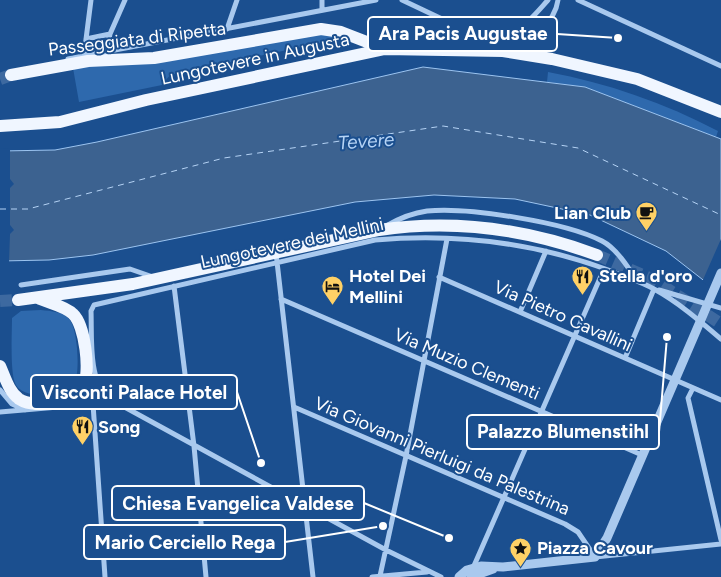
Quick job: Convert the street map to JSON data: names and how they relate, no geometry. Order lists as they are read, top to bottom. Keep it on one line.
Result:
{"streets":{"main road":["Passeggiata di Ripetta","Lungotevere in Augusta","Lungotevere dei Mellini"],"street":["Via Pietro Cavallini","Via Muzio Clementi","Via Giovanni Pierluigi da Palestrina"]},"crossings":[["Passeggiata di Ripetta","Lungotevere in Augusta"]],"water":["Tevere"],"places":{"other":["Ara Pacis Augustae","Palazzo Blumenstihl","Visconti Palace Hotel","Mario Cerciello Rega","Chiesa Evangelica Valdese"],"cafe":["Lian Club"],"restaurant":["Stella d'oro","Song"],"hotel":["Hotel Dei Mellini"],"place":["Piazza Cavour"]}}
